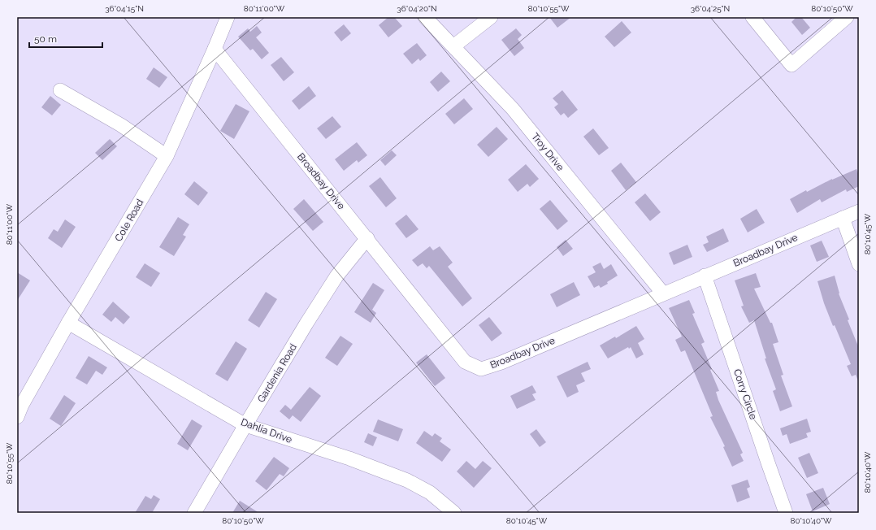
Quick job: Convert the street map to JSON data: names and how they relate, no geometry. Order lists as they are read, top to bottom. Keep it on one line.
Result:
{"streets":{"street":["Troy Drive","Broadbay Drive","Cole Road","Gardenia Road","Corry Circle","Dahlia Drive"]},"crossings":[["Troy Drive","Broadbay Drive"],["Broadbay Drive","Cole Road"],["Broadbay Drive","Gardenia Road"],["Broadbay Drive","Corry Circle"],["Cole Road","Dahlia Drive"],["Gardenia Road","Dahlia Drive"]],"scale_bar":"50 m","coordinates":["36°04'15\"N","80°11'00\"W","36°04'20\"N","80°10'55\"W","36°04'25\"N","80°10'50\"W","80°10'45\"W","80°10'40\"W"]}
